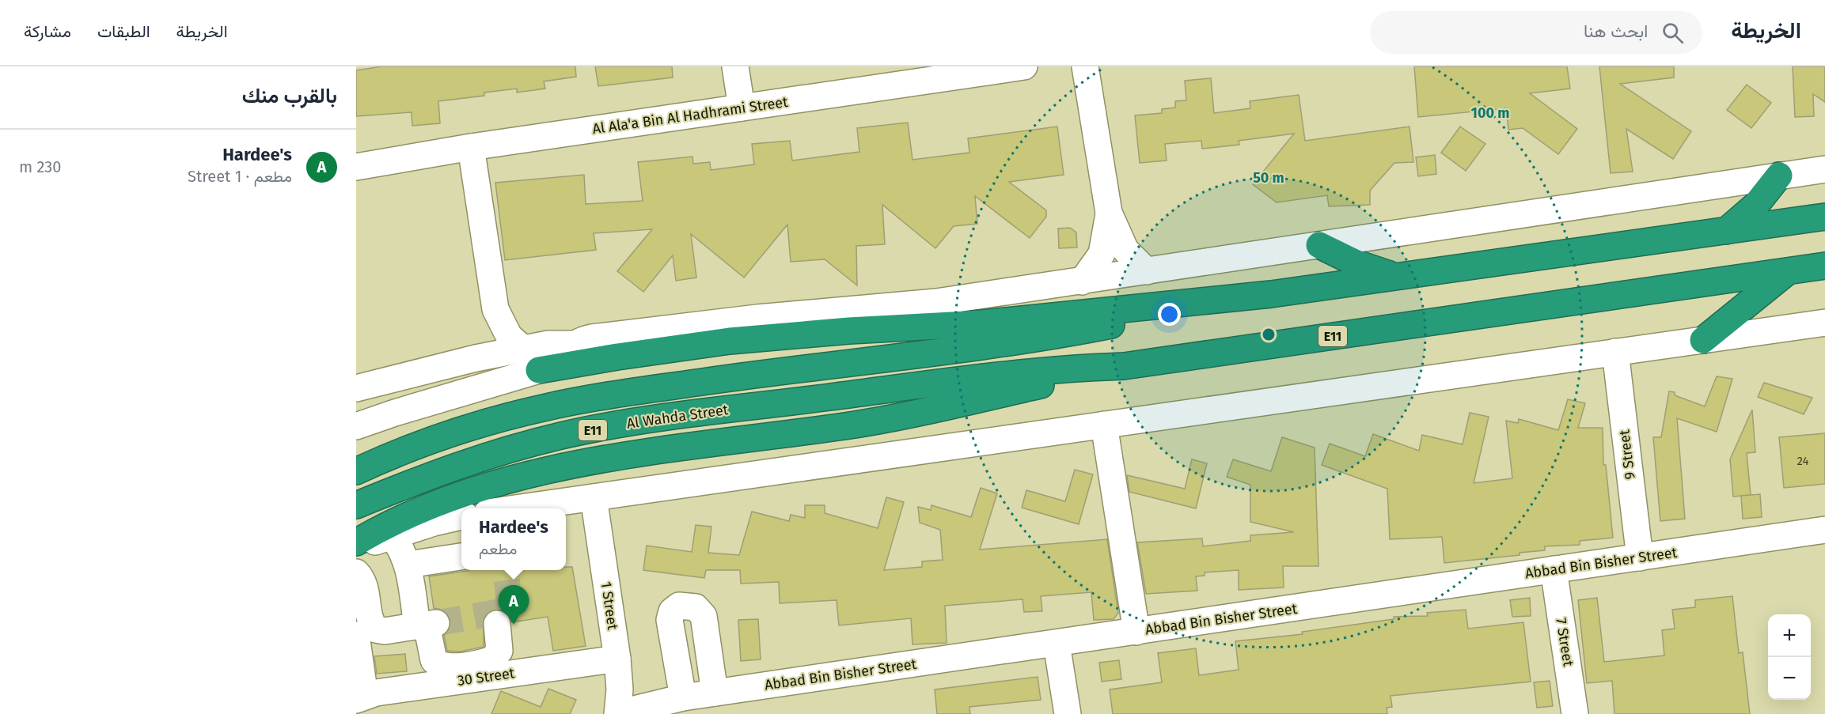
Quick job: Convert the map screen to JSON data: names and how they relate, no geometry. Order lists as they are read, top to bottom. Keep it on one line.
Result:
{"streets":{"highway":["E11","Al Wahda Street"],"street":["Al Ala'a Bin Al Hadhrami Street","9 Street","Abbad Bin Bisher Street","1 Street","7 Street","30 Street"]},"crossings":[["E11","Al Wahda Street"],["9 Street","Abbad Bin Bisher Street"],["Abbad Bin Bisher Street","1 Street"],["Abbad Bin Bisher Street","7 Street"],["1 Street","30 Street"]],"house_numbers":["24"],"page":{"header":"الخريطة","search":"ابحث هنا","nav":["الخريطة","الطبقات","مشاركة"],"heading":"بالقرب منك","list":[{"mark":"A","name":"Hardee's","note":"مطعم · 1 Street","value":"230 m"}],"popup":["Hardee's","مطعم"],"pins":"A","map_buttons":["+","−"]},"rings":["100 m","50 m"]}
